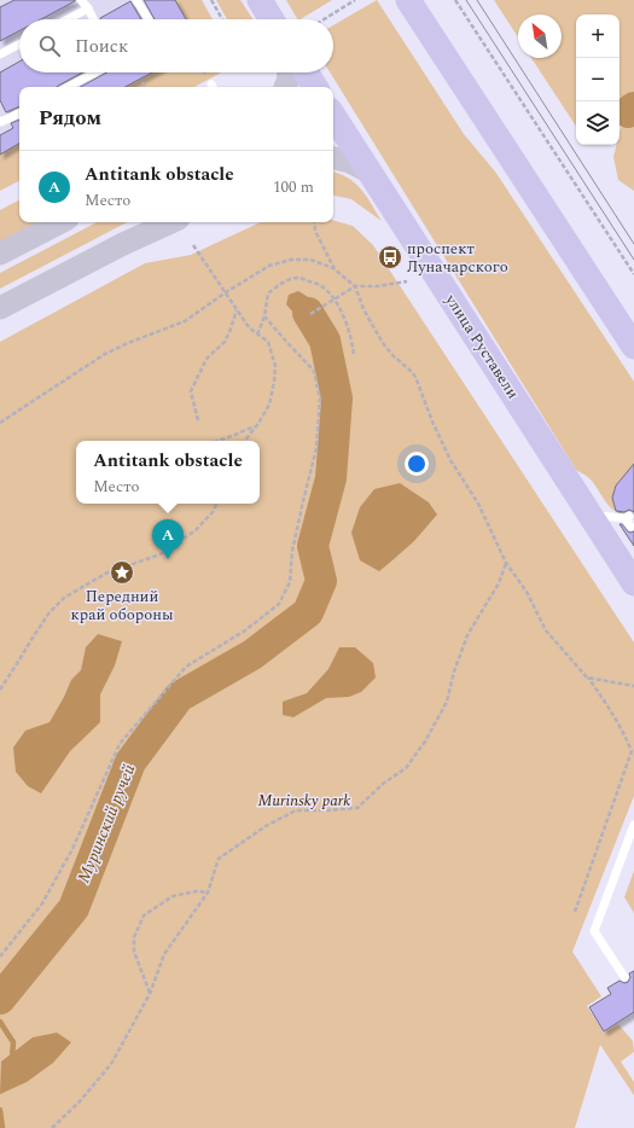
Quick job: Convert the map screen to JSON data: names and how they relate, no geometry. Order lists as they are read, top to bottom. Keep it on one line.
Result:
{"streets":{"main road":["улица Руставели"]},"water":["Муринский ручей"],"parks":["Murinsky park"],"places":{"bus stop":["проспект Луначарского"],"place":["Передний край обороны"]},"north":"top left","page":{"map_buttons":["+","−"],"search":"Поиск","heading":"Рядом","list":[{"mark":"A","name":"Antitank obstacle","note":"Место","value":"100 m"}],"popup":["Antitank obstacle","Место"],"pins":"A"}}
